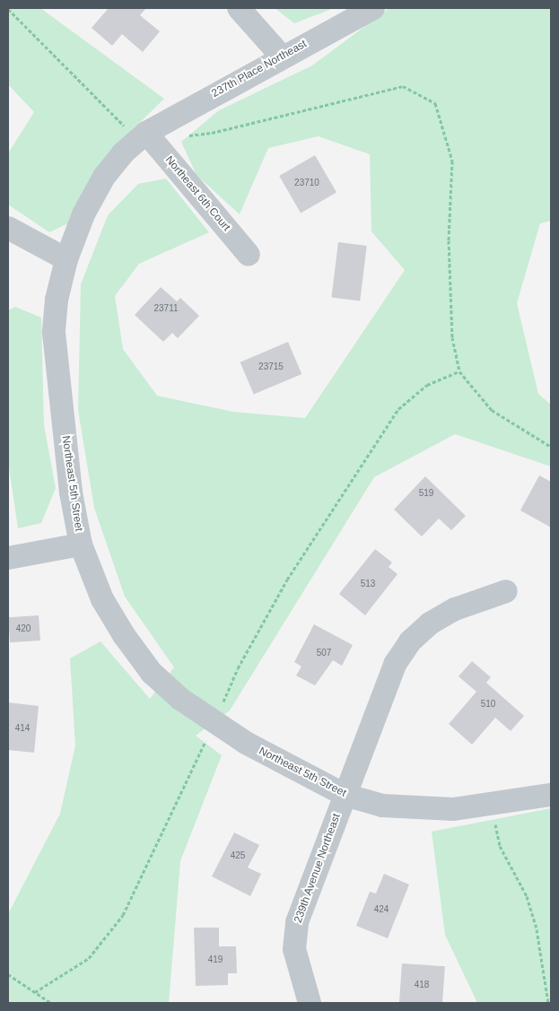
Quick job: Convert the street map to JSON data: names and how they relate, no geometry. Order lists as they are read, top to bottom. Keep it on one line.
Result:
{"streets":{"street":["237th Place Northeast","Northeast 6th Court","Northeast 5th Street","239th Avenue Northeast"]},"crossings":[["237th Place Northeast","Northeast 6th Court"],["237th Place Northeast","Northeast 5th Street"],["Northeast 6th Court","Northeast 5th Street"],["Northeast 5th Street","239th Avenue Northeast"]],"house_numbers":["23710","23711","23715","519","513","420","507","510","414","425","424","419","418"]}
